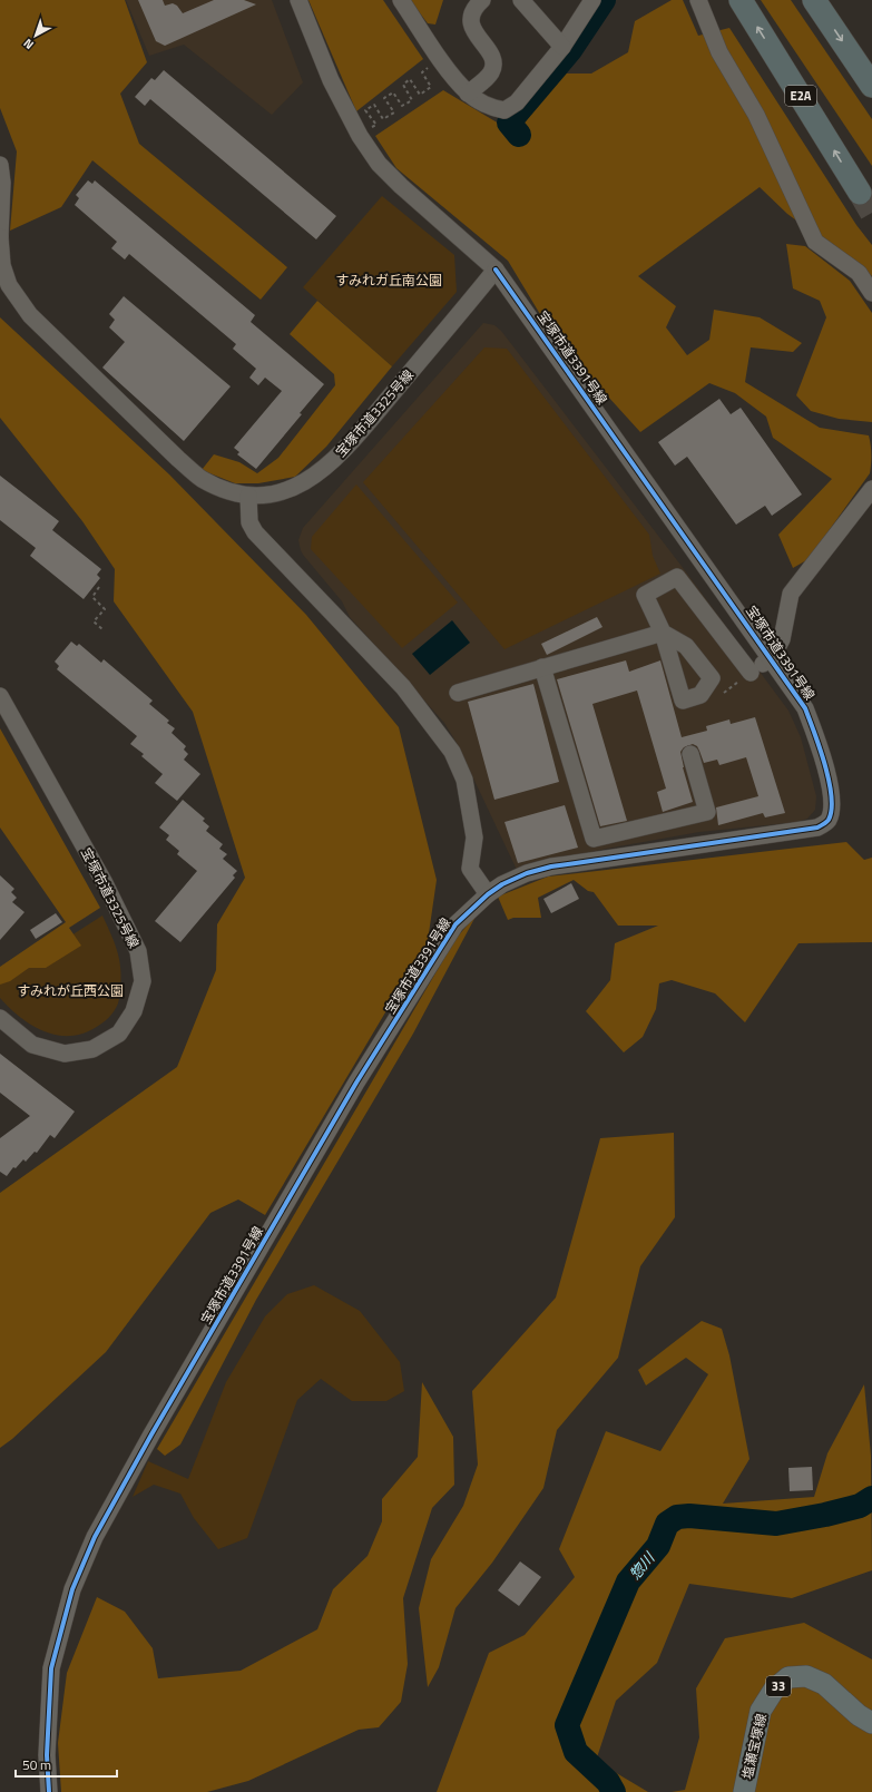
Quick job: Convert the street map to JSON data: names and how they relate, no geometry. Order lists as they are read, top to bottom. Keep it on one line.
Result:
{"streets":{"highway":["E2A"],"main road":["33","塩瀬宝塚線"],"street":["宝塚市道3391号線","宝塚市道3325号線"]},"crossings":[["宝塚市道3391号線","宝塚市道3325号線"]],"water":["惣川"],"parks":["すみれガ丘南公園","すみれが丘西公園"],"scale_bar":"50 m","north":"bottom left"}
